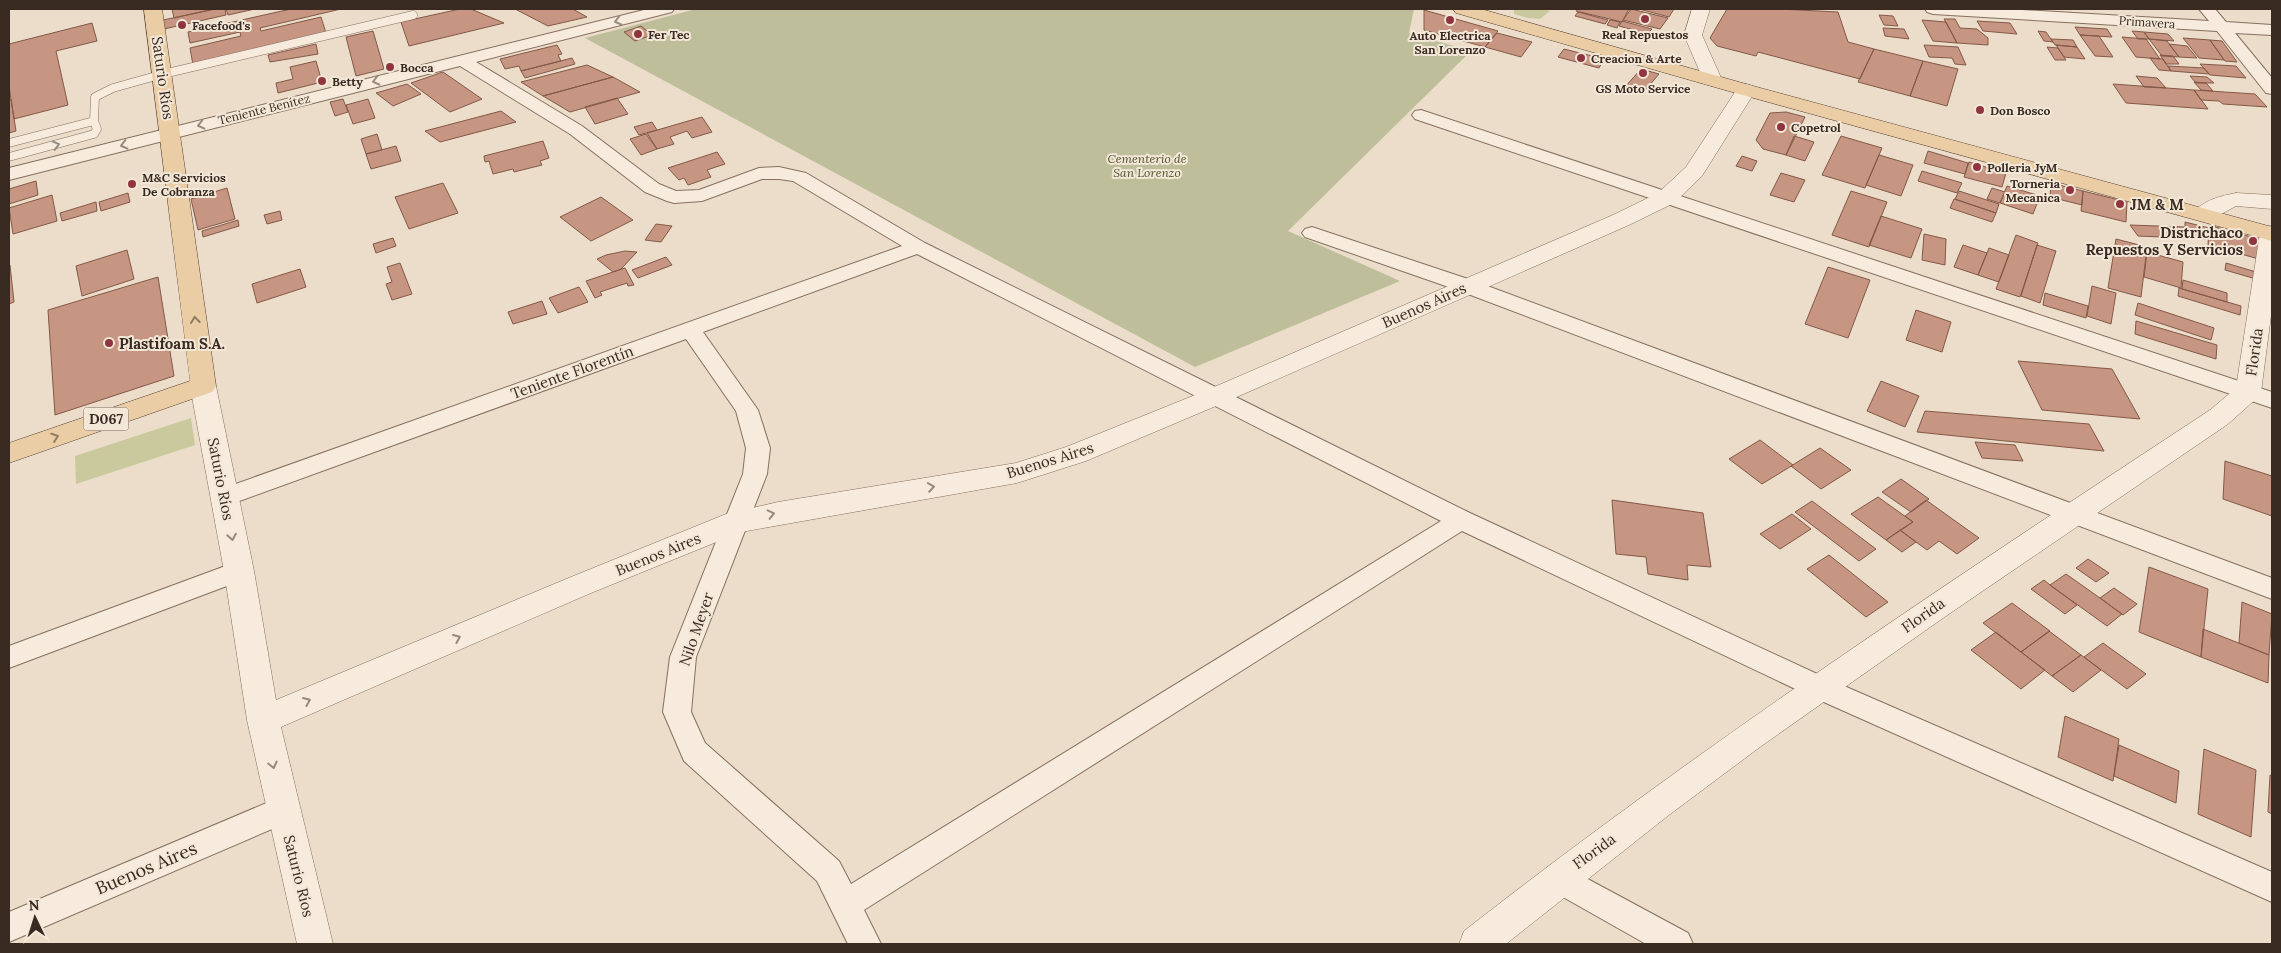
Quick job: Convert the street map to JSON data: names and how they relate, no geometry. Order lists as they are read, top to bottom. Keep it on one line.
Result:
{"streets":{"main road":["Saturio Ríos","D067"],"street":["Primavera","Teniente Benítez","Buenos Aires","Florida","Teniente Florentín","Nilo Meyer"]},"crossings":[["Saturio Ríos","Teniente Benítez"],["Saturio Ríos","Buenos Aires"],["Saturio Ríos","Teniente Florentín"],["Saturio Ríos","D067"],["Buenos Aires","Nilo Meyer"],["Teniente Florentín","Nilo Meyer"]],"one_way":["Teniente Benítez","Buenos Aires"],"parks":["Cementerio de San Lorenzo"],"places":["Real Repuestos","Auto Electrica San Lorenzo","Facefood's","Fer Tec","Creacion & Arte","Bocca","GS Moto Service","Betty","Don Bosco","Copetrol","Polleria JyM","M&C Servicios De Cobranza","Torneria Mecanica","JM & M","Districhaco Repuestos Y Servicios","Plastifoam S.A."],"north":"top"}
